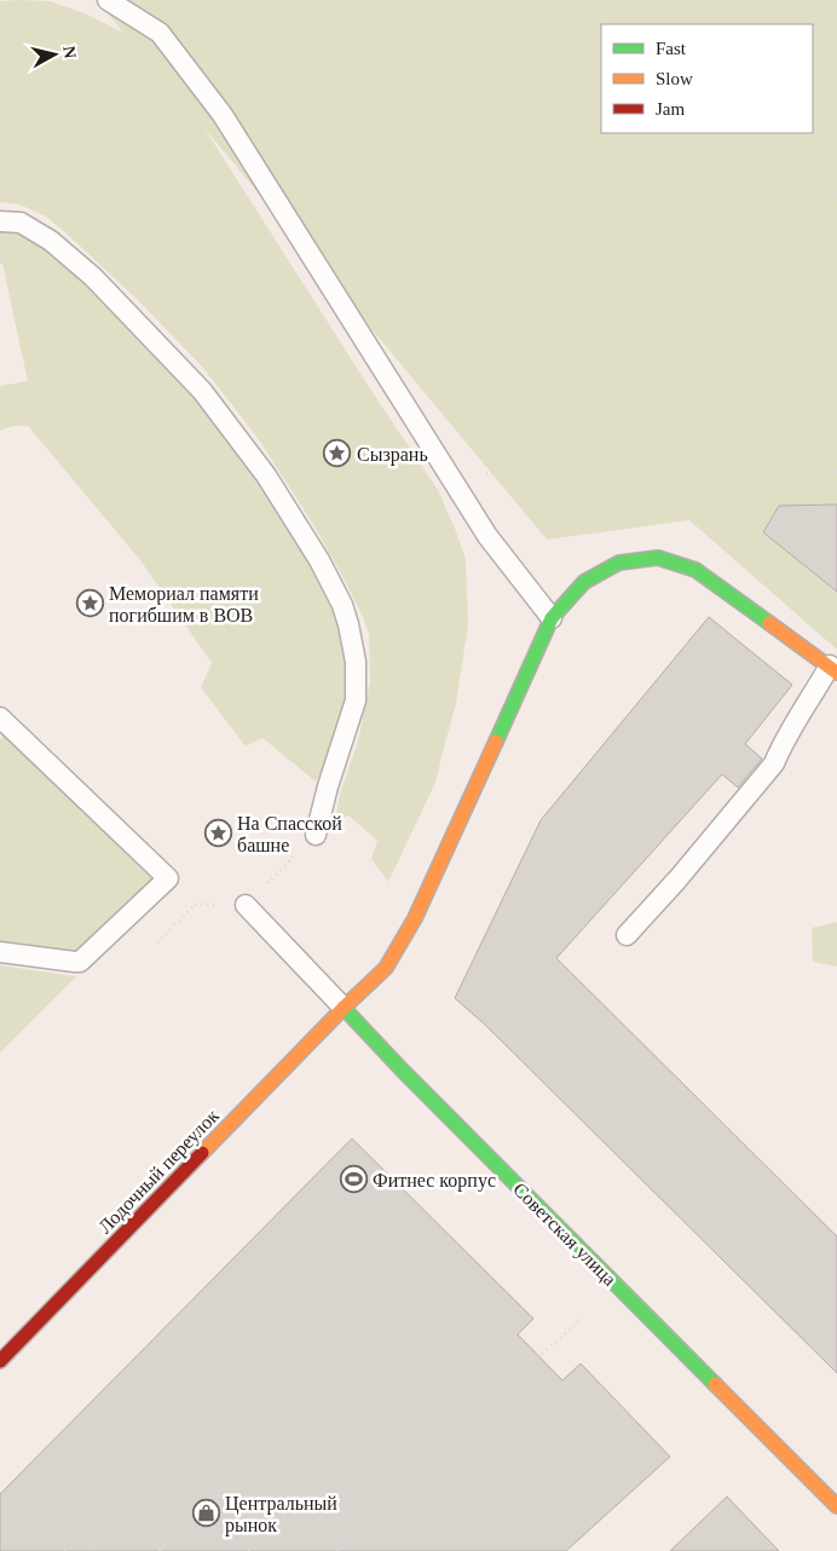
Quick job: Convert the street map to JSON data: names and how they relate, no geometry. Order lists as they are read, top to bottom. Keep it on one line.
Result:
{"streets":{"street":["Лодочный переулок","Советская улица"]},"crossings":[["Лодочный переулок","Советская улица"]],"places":{"place":["Сызрань","Мемориал памяти погибшим в ВОВ","На Спасской башне"],"sports":["Фитнес корпус"],"shop":["Центральный рынок"]},"legend":["Fast","Slow","Jam"],"north":"right"}
